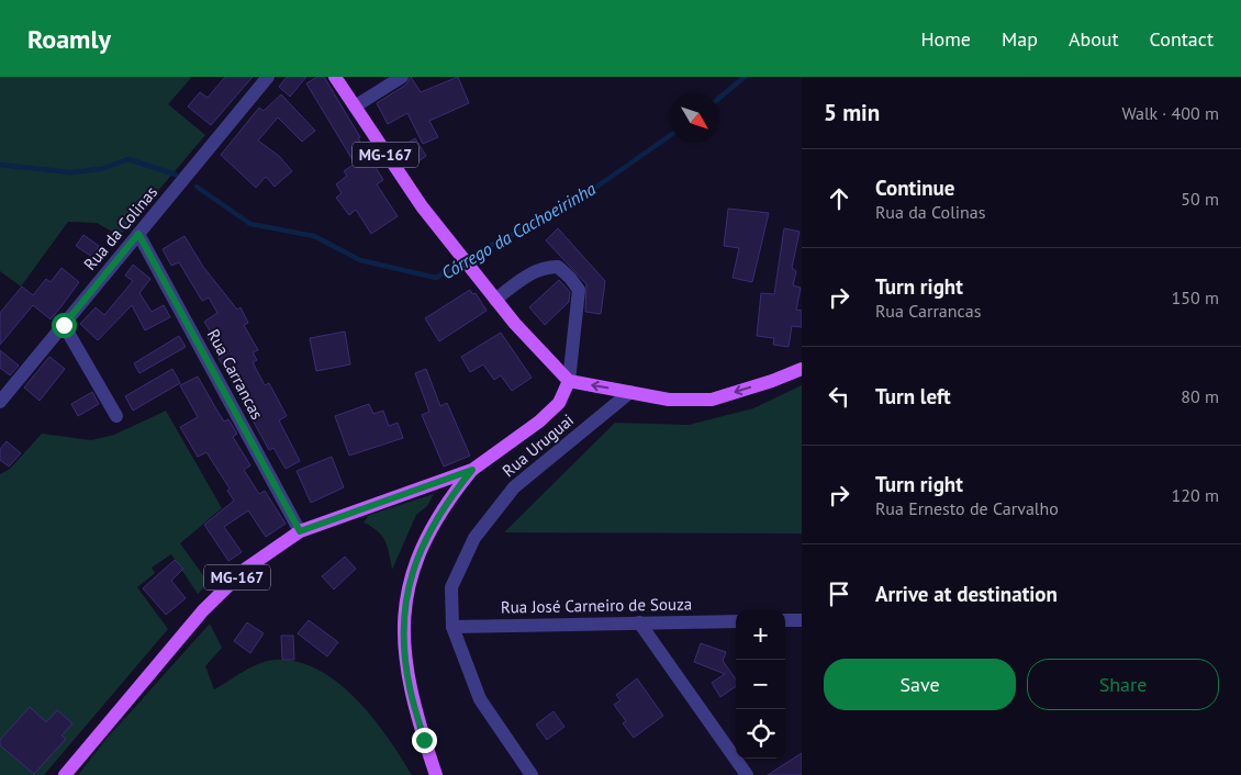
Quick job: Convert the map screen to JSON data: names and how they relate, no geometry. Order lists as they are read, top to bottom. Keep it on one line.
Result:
{"streets":{"main road":["MG-167"],"street":["Rua da Colinas","Rua Carrancas","Rua Uruguai","Rua José Carneiro de Souza"]},"crossings":[["MG-167","Rua Carrancas"],["Rua da Colinas","Rua Carrancas"],["Rua Uruguai","Rua José Carneiro de Souza"]],"water":["Córrego da Cachoeirinha"],"north":"bottom right","page":{"header":"Roamly","nav":["Home","Map","About","Contact"],"heading":["5 min","Walk · 400 m"],"list":[["Continue","Rua da Colinas","50 m"],["Turn right","Rua Carrancas","150 m"],["Turn left","80 m"],["Turn right","Rua Ernesto de Carvalho","120 m"],"Arrive at destination"],"map_buttons":["+","−"],"buttons":["Save","Share"]}}
